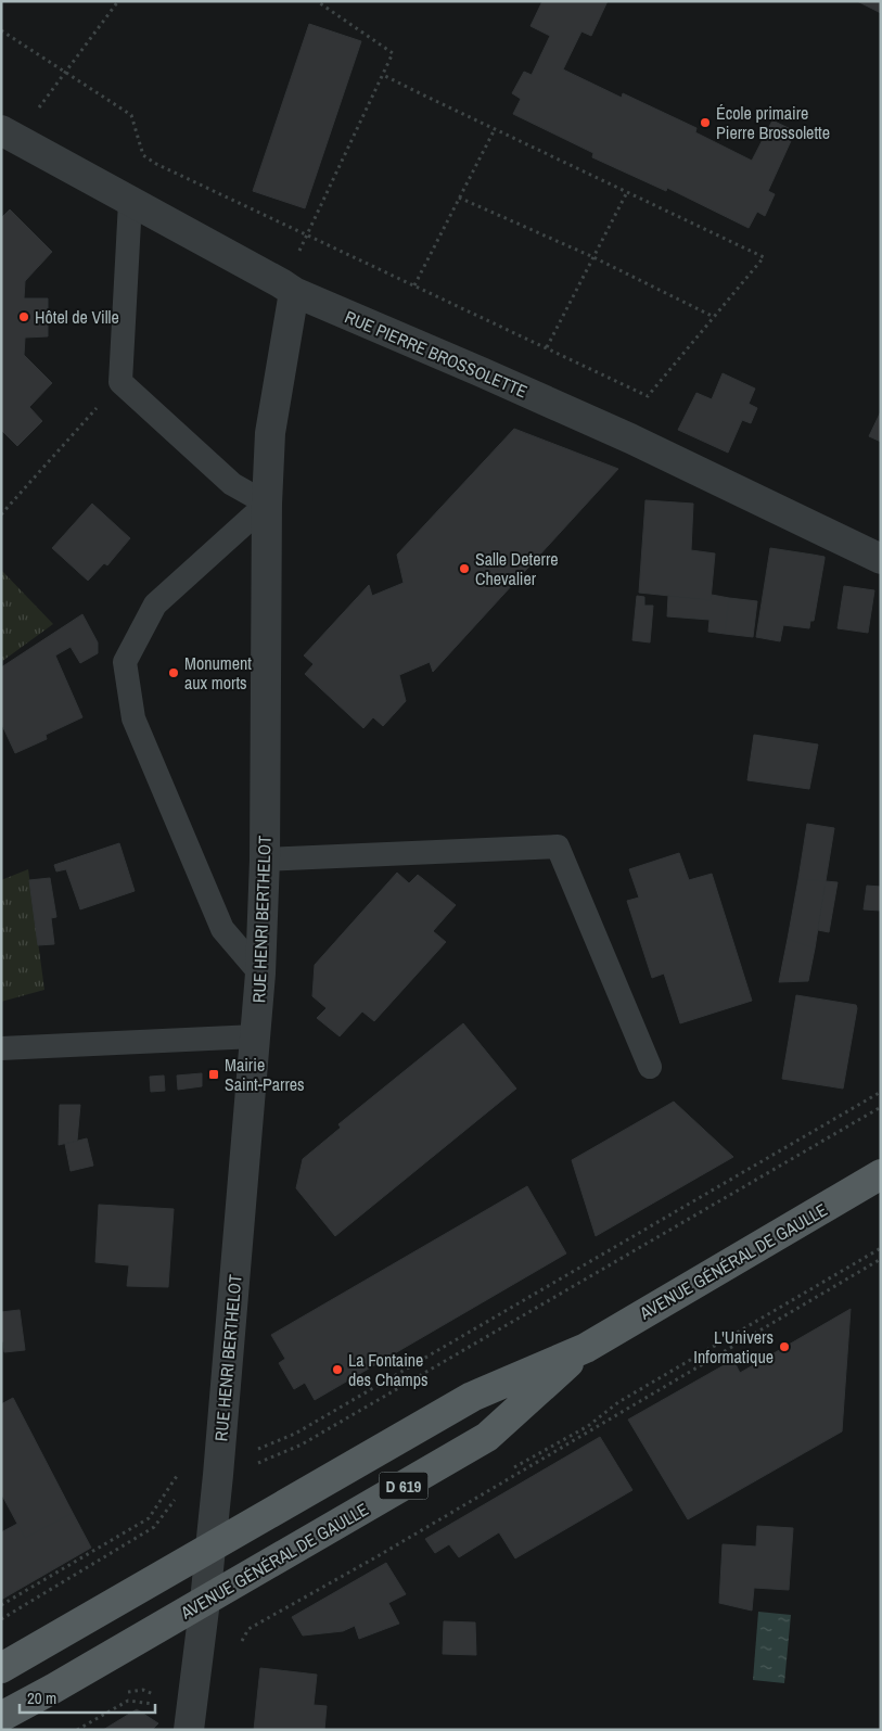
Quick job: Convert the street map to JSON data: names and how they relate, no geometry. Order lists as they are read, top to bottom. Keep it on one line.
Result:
{"streets":{"main road":["AVENUE GÉNÉRAL DE GAULLE","D 619"],"street":["RUE PIERRE BROSSOLETTE","RUE HENRI BERTHELOT"]},"crossings":[["RUE PIERRE BROSSOLETTE","RUE HENRI BERTHELOT"],["RUE HENRI BERTHELOT","AVENUE GÉNÉRAL DE GAULLE"]],"places":{"other":["École primaire Pierre Brossolette","Hôtel de Ville","Salle Deterre Chevalier","Monument aux morts","L'Univers Informatique","La Fontaine des Champs"],"transit":["Mairie Saint-Parres"]},"scale_bar":"20 m"}
